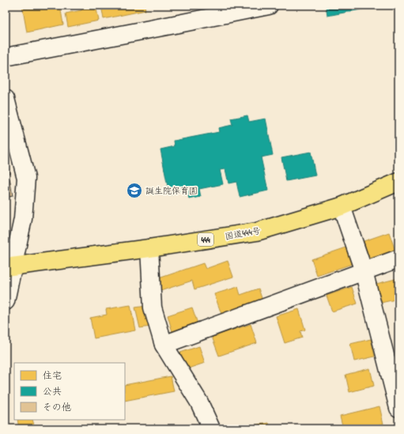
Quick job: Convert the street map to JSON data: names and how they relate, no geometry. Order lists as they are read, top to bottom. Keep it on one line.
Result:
{"streets":{"highway":["国道444号","444"]},"places":{"school or university":["誕生院保育園"]},"legend":["住宅","公共","その他"]}
